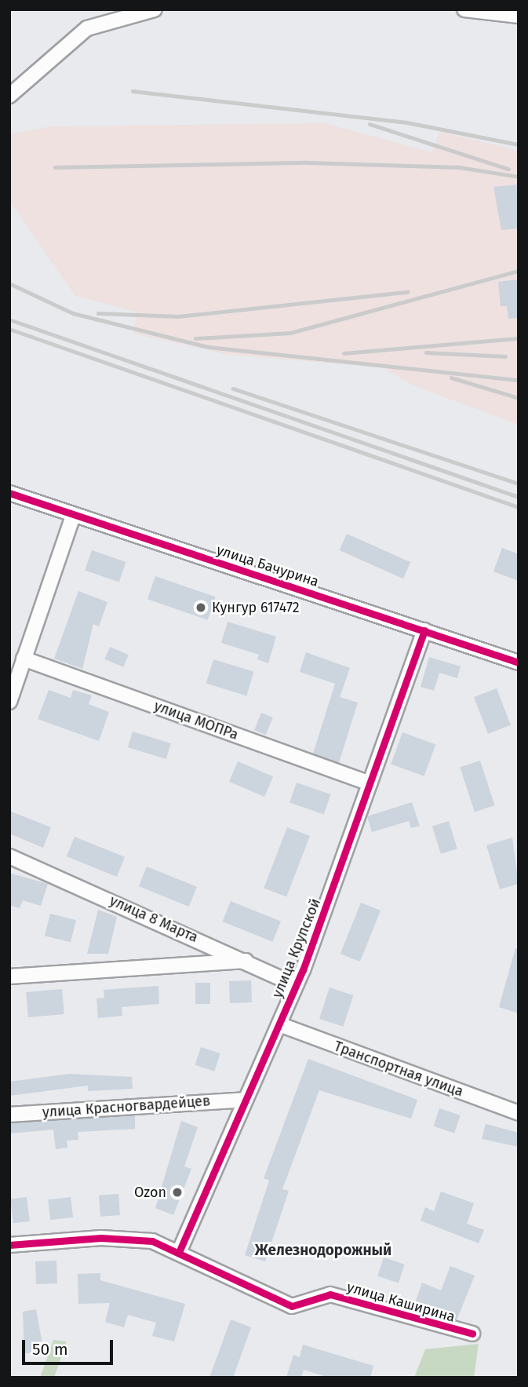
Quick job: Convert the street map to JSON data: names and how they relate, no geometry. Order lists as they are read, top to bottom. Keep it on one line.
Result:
{"streets":{"street":["улица Бачурина","улица МОПРа","улица 8 Марта","улица Крупской","Транспортная улица","улица Красногвардейцев","улица Каширина"]},"crossings":[["улица Бачурина","улица Крупской"],["улица МОПРа","улица Крупской"],["улица 8 Марта","улица Крупской"],["улица Крупской","Транспортная улица"],["улица Крупской","улица Красногвардейцев"],["улица Крупской","улица Каширина"]],"districts":["Железнодорожный"],"places":["Кунгур 617472","Ozon"],"scale_bar":"50 m"}
